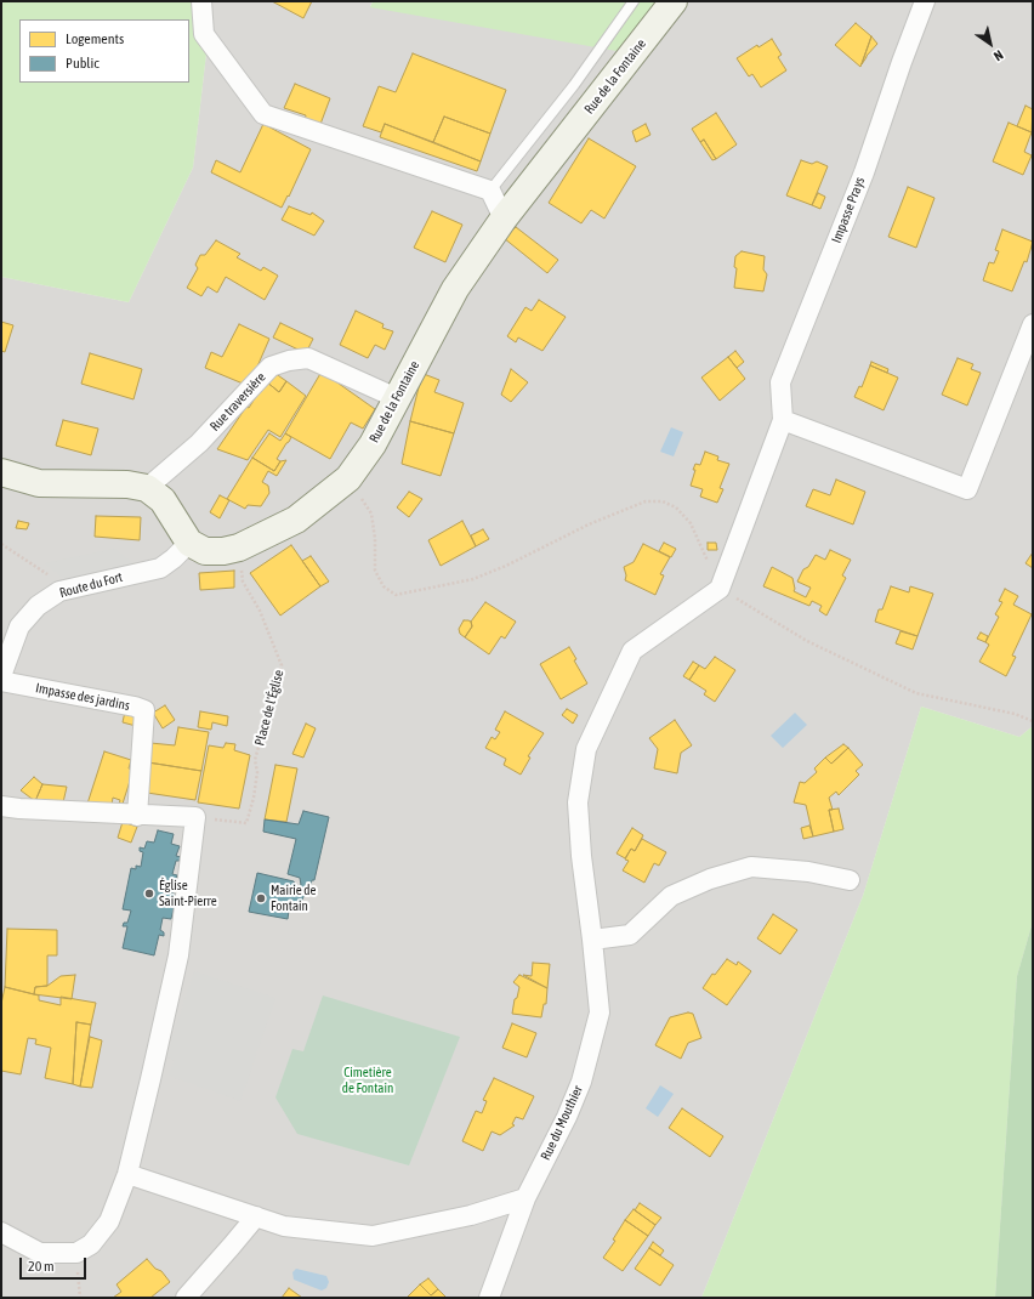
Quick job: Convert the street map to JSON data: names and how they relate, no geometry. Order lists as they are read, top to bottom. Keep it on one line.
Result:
{"streets":{"street":["Rue de la Fontaine","Impasse Prays","Rue traversière","Route du Fort","Impasse des jardins","Rue du Mouthier"],"path":["Place de l'Église"]},"crossings":[["Rue de la Fontaine","Rue traversière"],["Rue de la Fontaine","Route du Fort"],["Rue de la Fontaine","Place de l'Église"],["Impasse Prays","Rue du Mouthier"]],"parks":["Cimetière de Fontain"],"places":["Église Saint-Pierre","Mairie de Fontain"],"legend":["Logements","Public"],"scale_bar":"20 m","north":"bottom right"}
